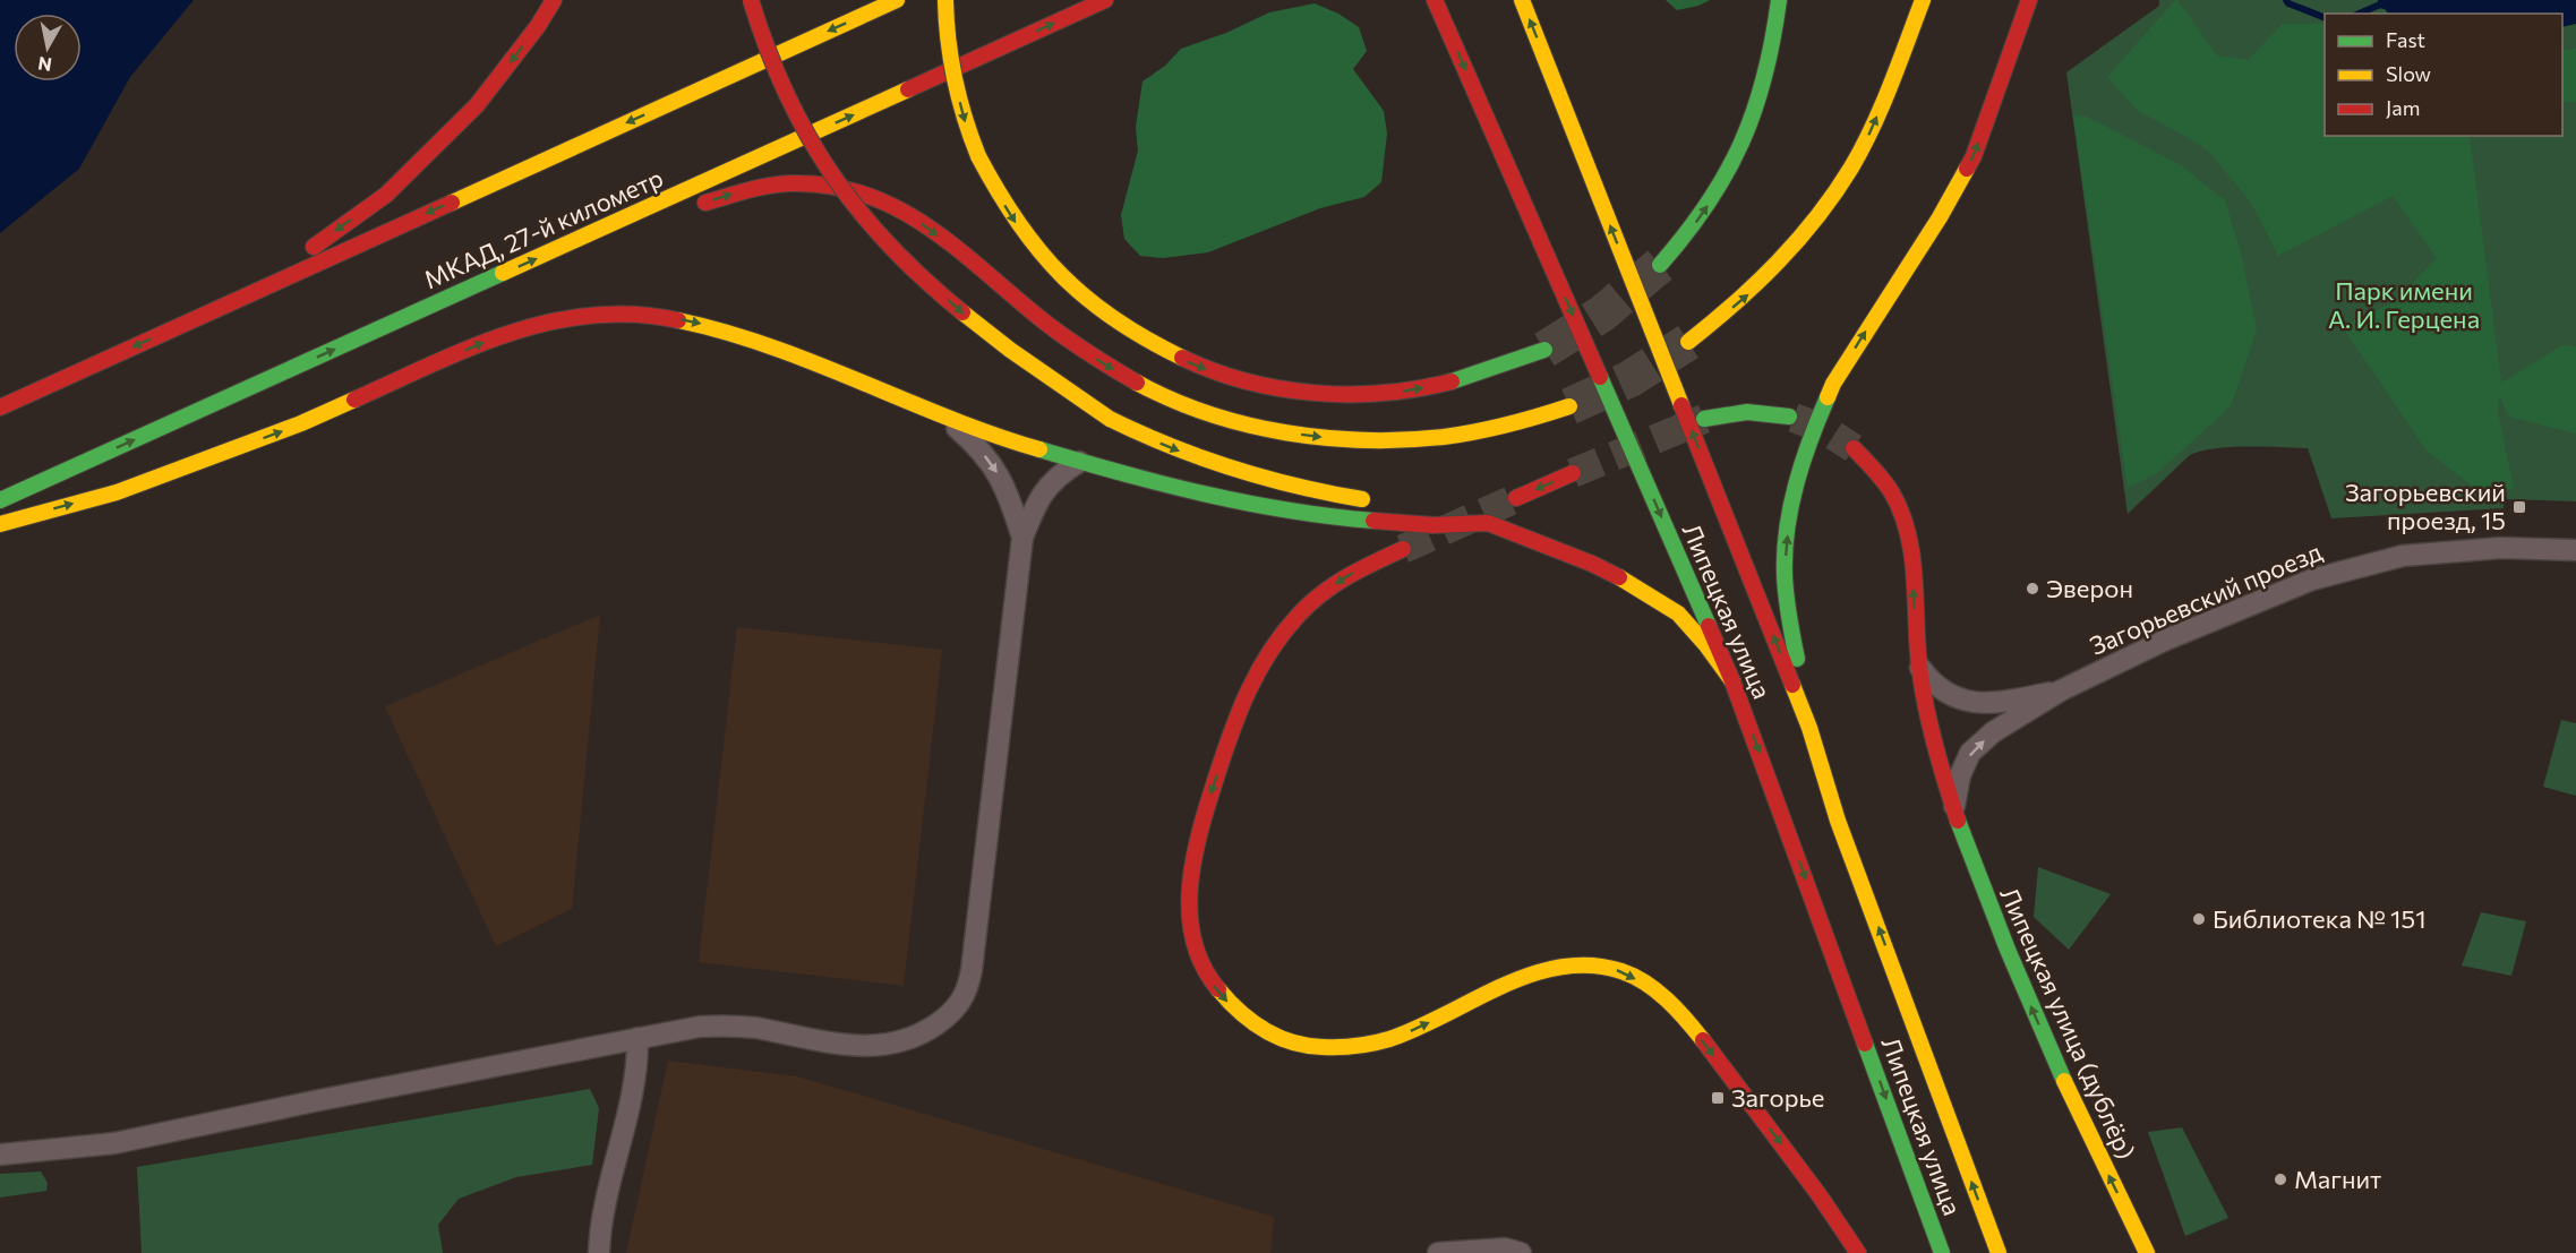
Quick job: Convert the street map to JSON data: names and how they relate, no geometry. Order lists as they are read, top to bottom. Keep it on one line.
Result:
{"streets":{"main road":["МКАД, 27-й километр","Липецкая улица","Липецкая улица (дублёр)"],"street":["Загорьевский проезд"]},"one_way":["Липецкая улица (дублёр)"],"parks":["Парк имени А. И. Герцена"],"places":{"transit":["Загорьевский проезд, 15","Загорье"],"other":["Эверон","Библиотека № 151","Магнит"]},"legend":["Fast","Slow","Jam"],"north":"bottom"}
